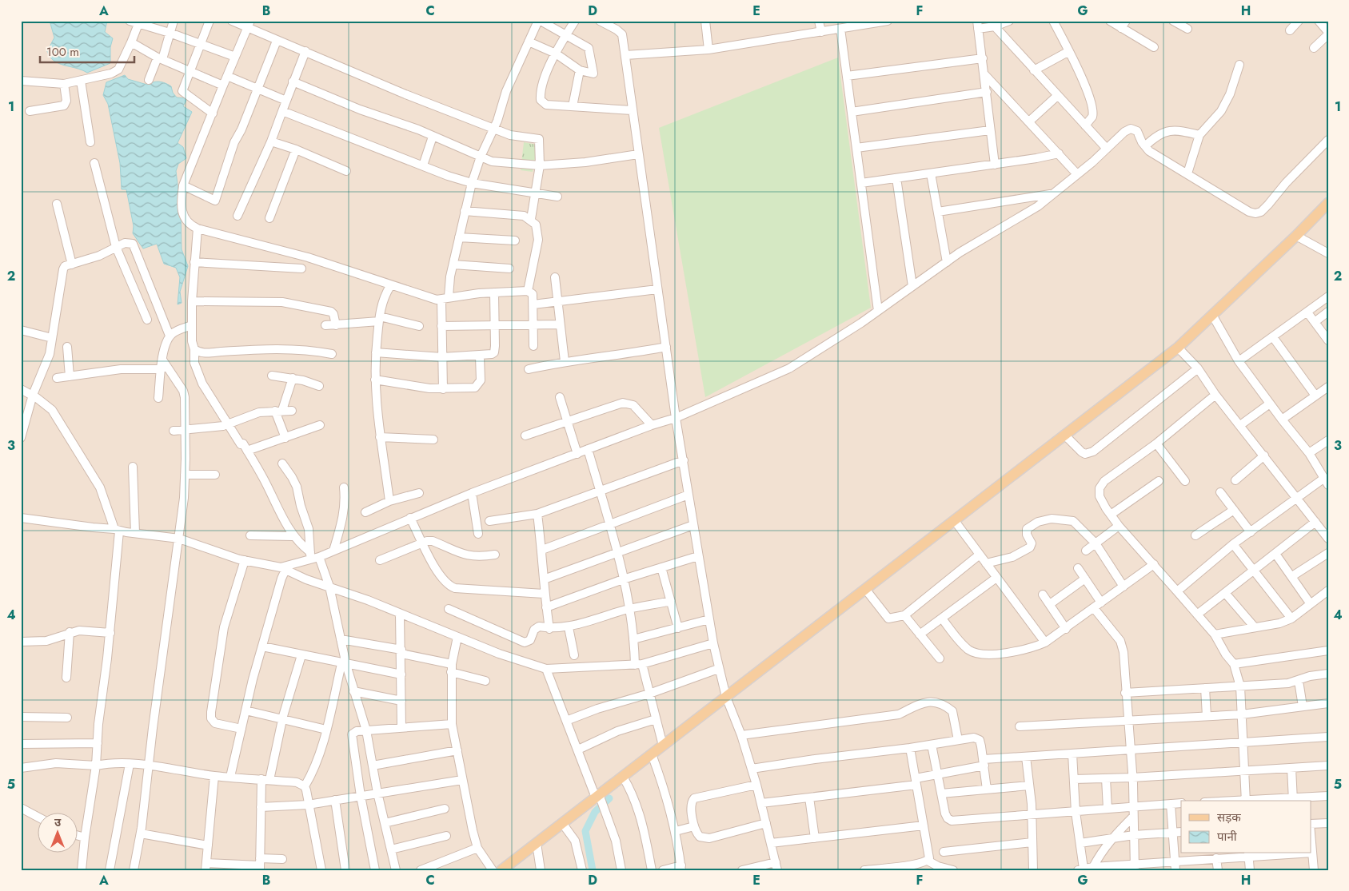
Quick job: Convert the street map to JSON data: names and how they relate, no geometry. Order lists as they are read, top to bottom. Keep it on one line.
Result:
{"legend":["सड़क","पानी"],"scale_bar":"100 m","north":"top","grid":{"columns":["A","B","C","D","E","F","G","H"],"rows":["1","2","3","4","5"]}}
